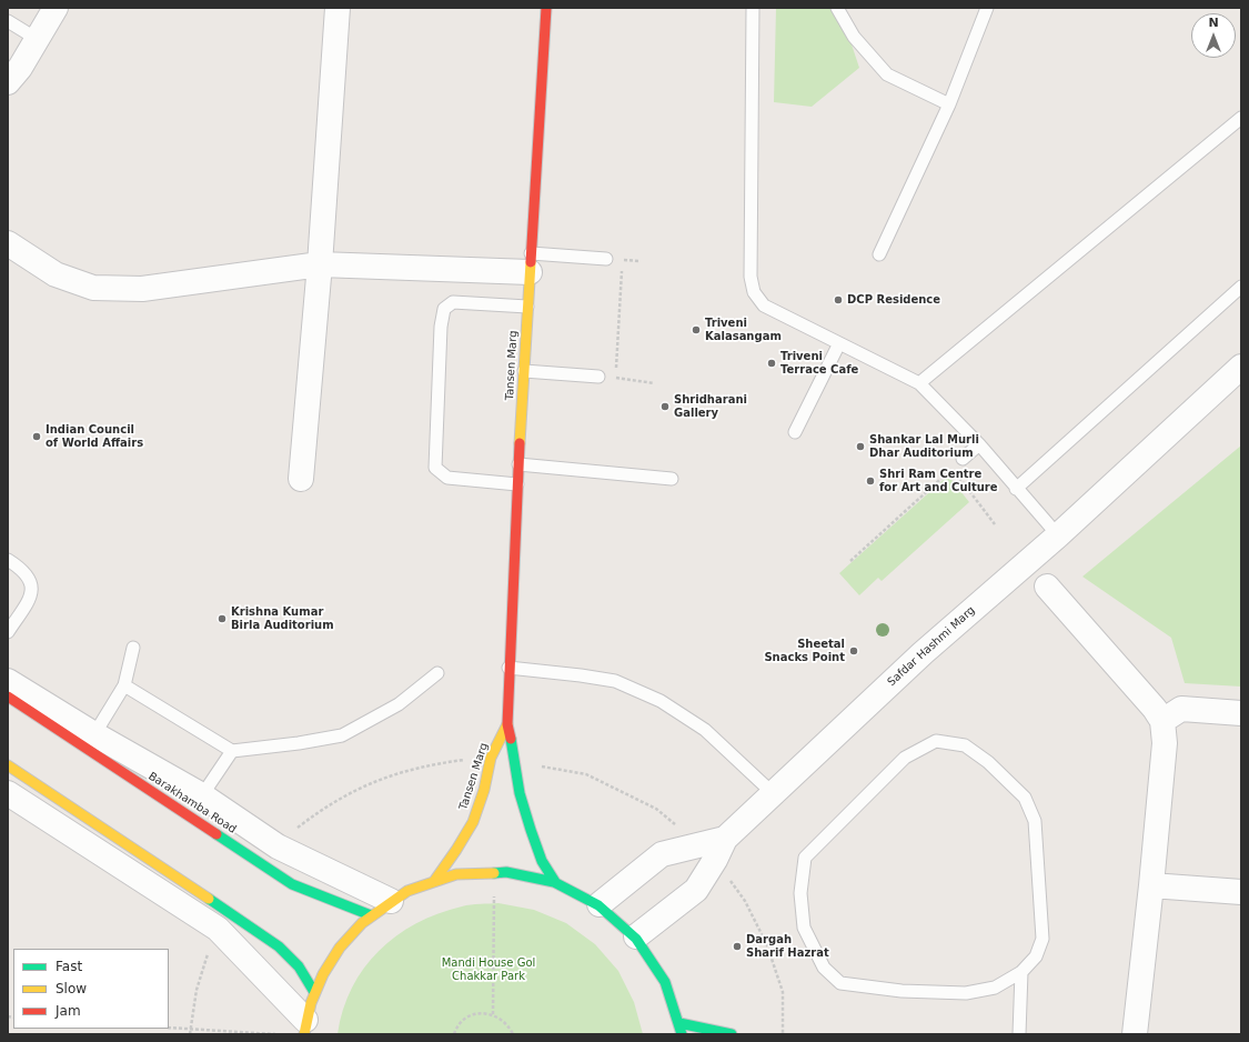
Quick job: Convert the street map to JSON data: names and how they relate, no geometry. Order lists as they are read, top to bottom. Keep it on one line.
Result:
{"streets":{"main road":["Tansen Marg","Barakhamba Road"],"street":["Safdar Hashmi Marg"]},"parks":["Mandi House Gol Chakkar Park"],"places":["DCP Residence","Triveni Kalasangam","Triveni Terrace Cafe","Shridharani Gallery","Indian Council of World Affairs","Shankar Lal Murli Dhar Auditorium","Shri Ram Centre for Art and Culture","Krishna Kumar Birla Auditorium","Sheetal Snacks Point","Dargah Sharif Hazrat"],"legend":["Fast","Slow","Jam"],"north":"top"}
